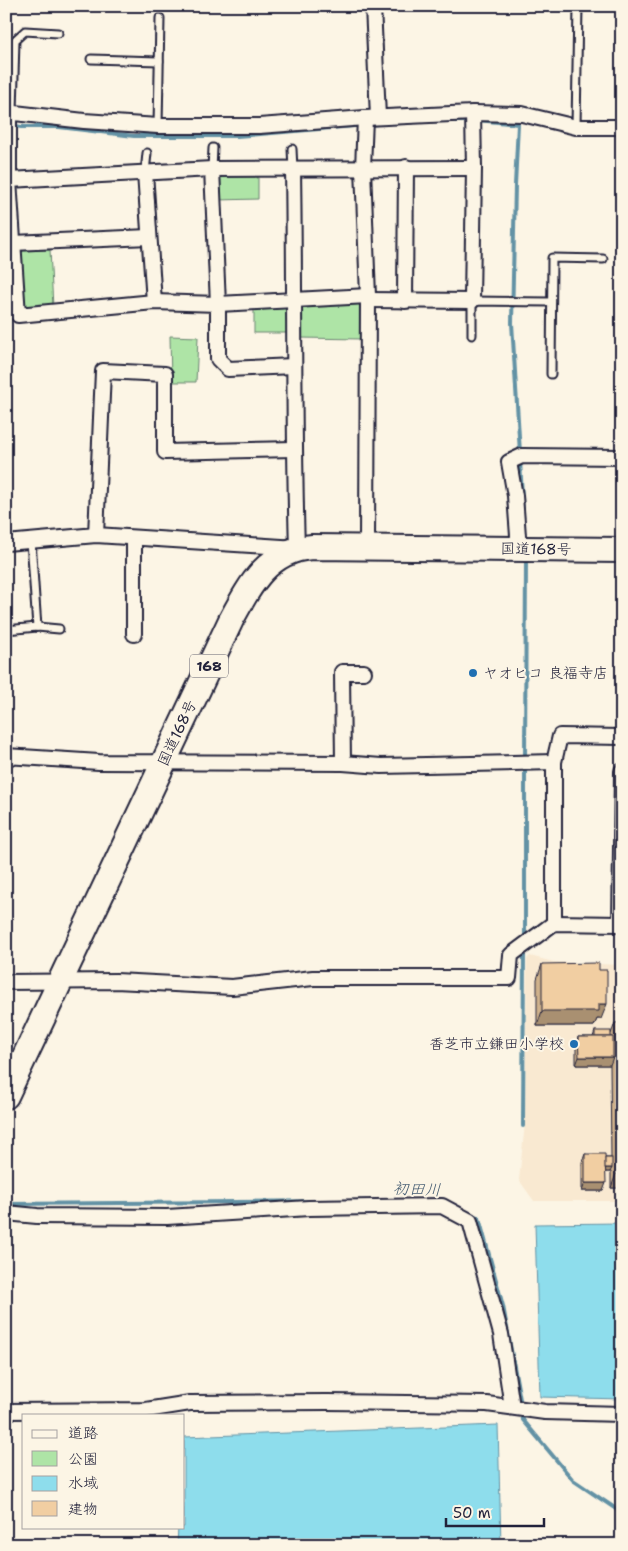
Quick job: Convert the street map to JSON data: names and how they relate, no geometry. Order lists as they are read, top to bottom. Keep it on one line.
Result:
{"streets":{"highway":["国道168号","168"]},"water":["初田川"],"places":["ヤオヒコ 良福寺店","香芝市立鎌田小学校"],"legend":["道路","公園","水域","建物"],"scale_bar":"50 m"}
